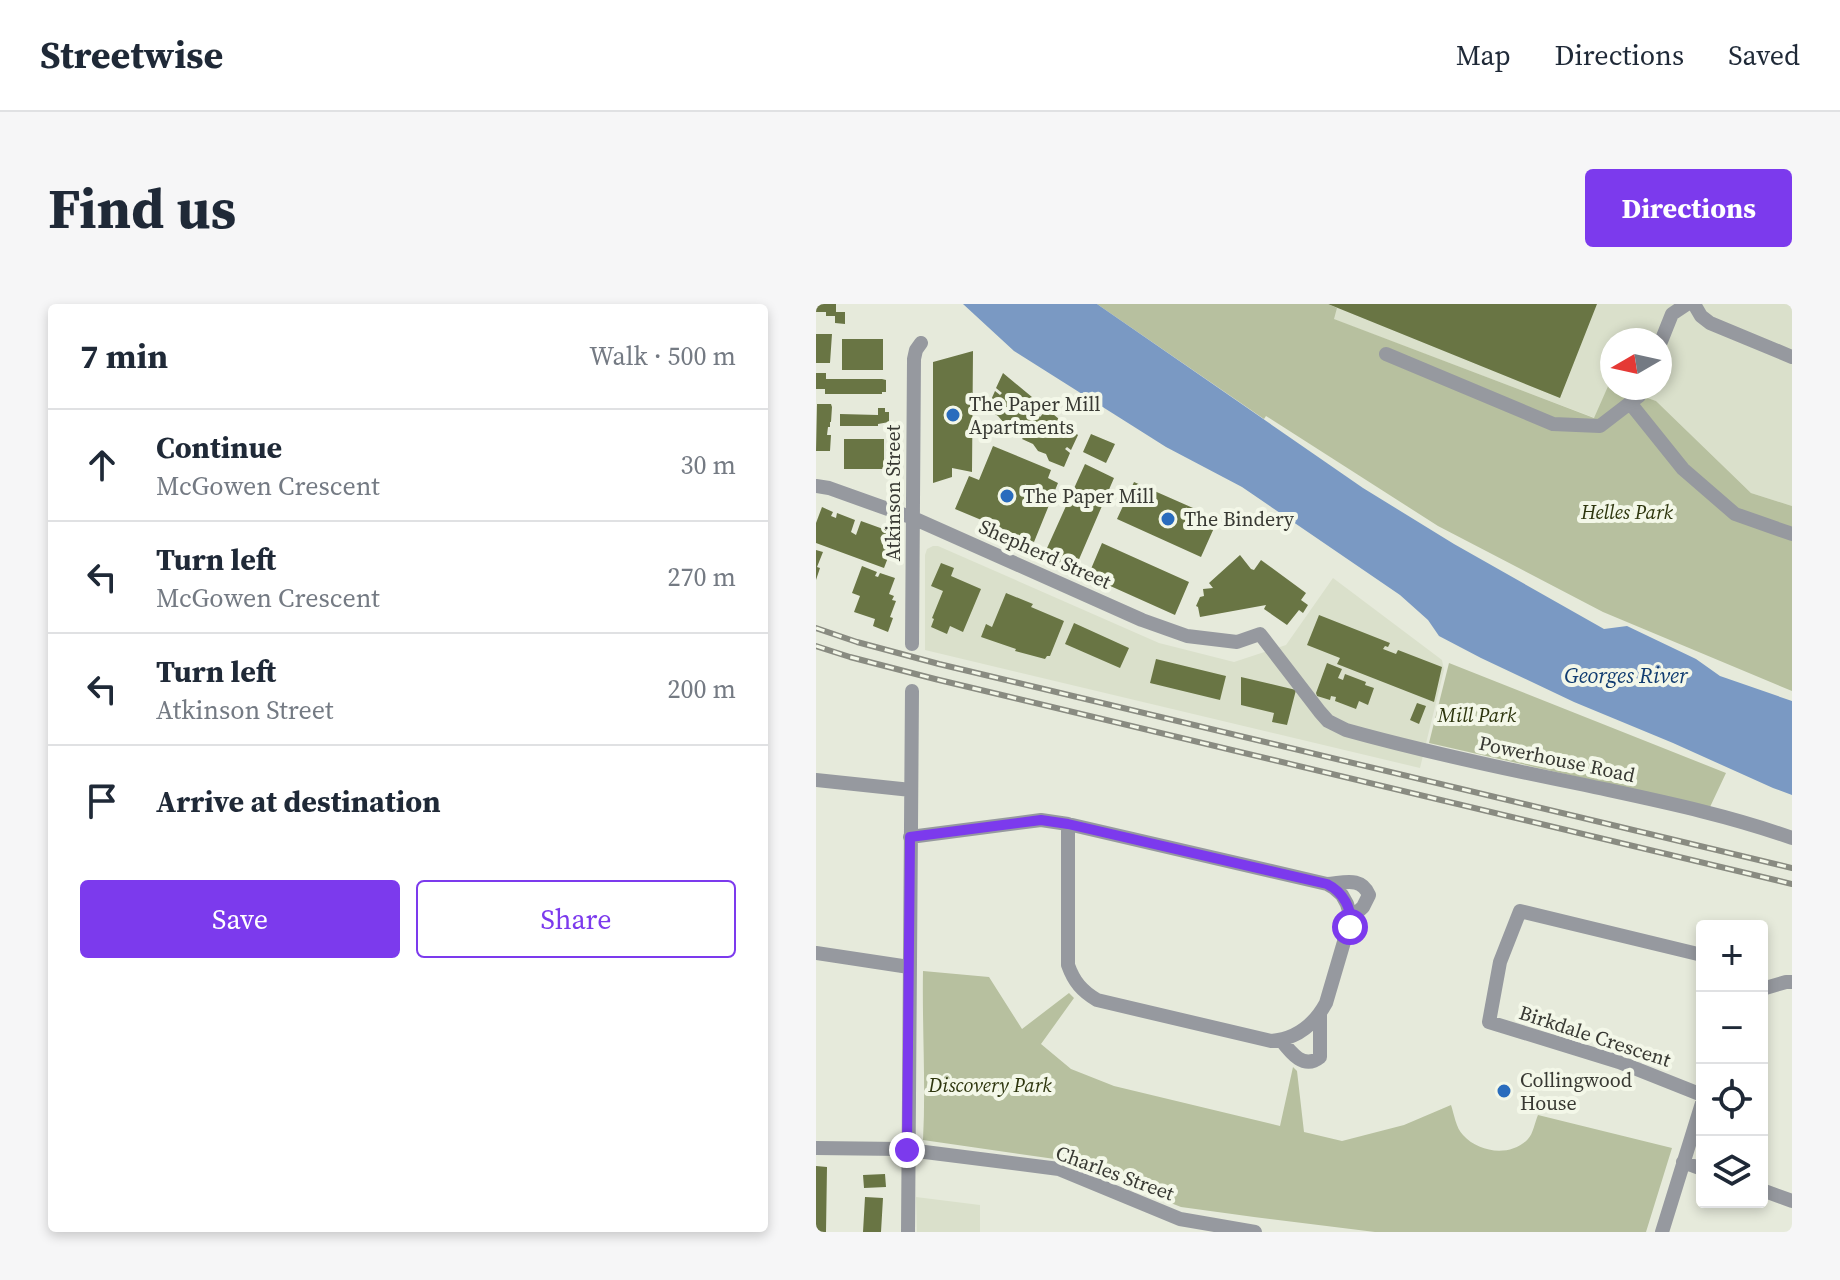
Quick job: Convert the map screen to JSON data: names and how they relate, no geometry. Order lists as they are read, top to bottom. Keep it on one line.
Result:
{"streets":{"street":["Atkinson Street","Shepherd Street","Powerhouse Road","Birkdale Crescent","Charles Street"]},"crossings":[["Atkinson Street","Shepherd Street"],["Shepherd Street","Powerhouse Road"]],"water":["Georges River"],"parks":["Helles Park","Mill Park","Discovery Park"],"places":["The Paper Mill Apartments","The Paper Mill","The Bindery","Collingwood House"],"north":"left","page":{"header":"Streetwise","nav":["Map","Directions","Saved"],"buttons":["Directions",["Save","Share"]],"title":"Find us","heading":["7 min","Walk · 500 m"],"list":[["Continue","McGowen Crescent","30 m"],["Turn left","McGowen Crescent","270 m"],["Turn left","Atkinson Street","200 m"],"Arrive at destination"],"map_buttons":["+","−"]}}
